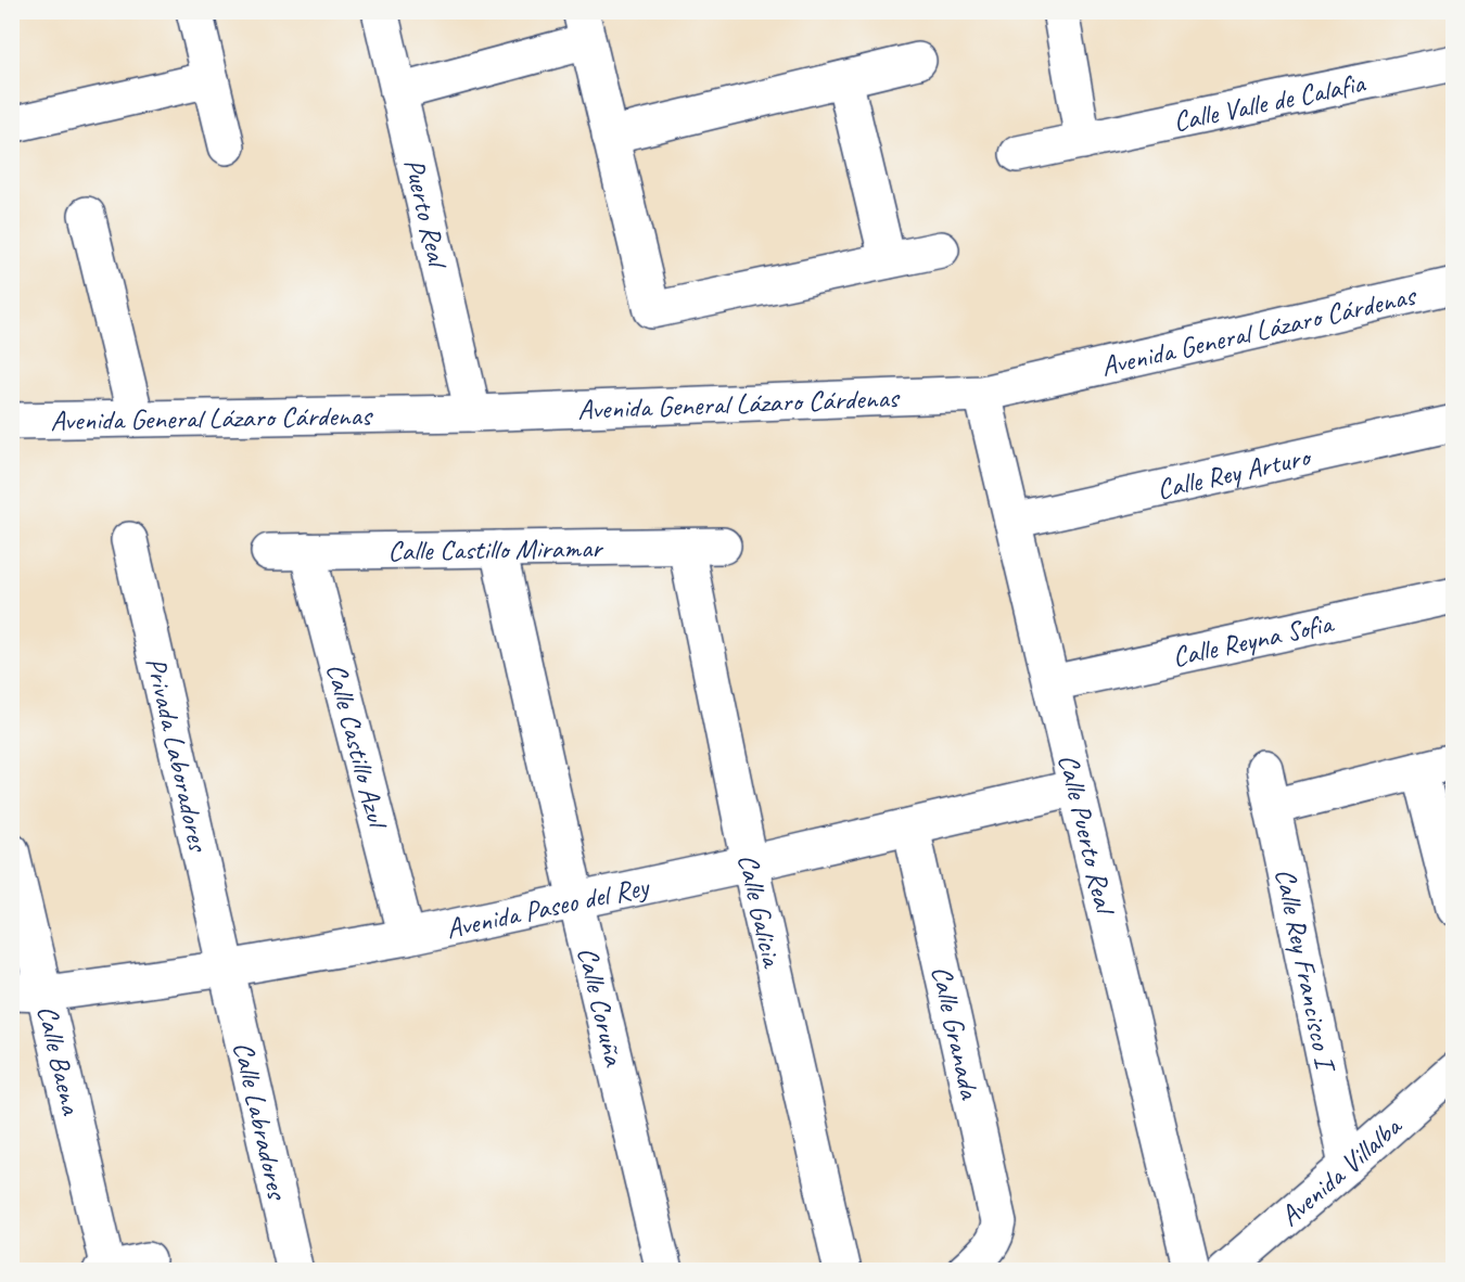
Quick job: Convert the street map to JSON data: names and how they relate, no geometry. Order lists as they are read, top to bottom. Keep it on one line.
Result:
{"streets":{"street":["Calle Valle de Calafia","Puerto Real","Avenida General Lázaro Cárdenas","Calle Rey Arturo","Calle Castillo Miramar","Calle Reyna Sofia","Calle Castillo Azul","Privada Laboradores","Calle Puerto Real","Avenida Paseo del Rey","Calle Galicia","Calle Rey Francisco I","Calle Coruña","Calle Granada","Calle Baena","Calle Labradores","Avenida Villalba"]},"crossings":[["Puerto Real","Avenida General Lázaro Cárdenas"],["Avenida General Lázaro Cárdenas","Calle Puerto Real"],["Calle Rey Arturo","Calle Puerto Real"],["Calle Castillo Miramar","Calle Castillo Azul"],["Calle Castillo Miramar","Calle Galicia"],["Calle Castillo Miramar","Calle Coruña"],["Calle Reyna Sofia","Calle Puerto Real"],["Calle Castillo Azul","Avenida Paseo del Rey"],["Privada Laboradores","Avenida Paseo del Rey"],["Privada Laboradores","Calle Labradores"],["Calle Puerto Real","Avenida Paseo del Rey"],["Avenida Paseo del Rey","Calle Galicia"],["Avenida Paseo del Rey","Calle Coruña"],["Avenida Paseo del Rey","Calle Granada"],["Avenida Paseo del Rey","Calle Baena"],["Avenida Paseo del Rey","Calle Labradores"],["Calle Rey Francisco I","Avenida Villalba"]]}
